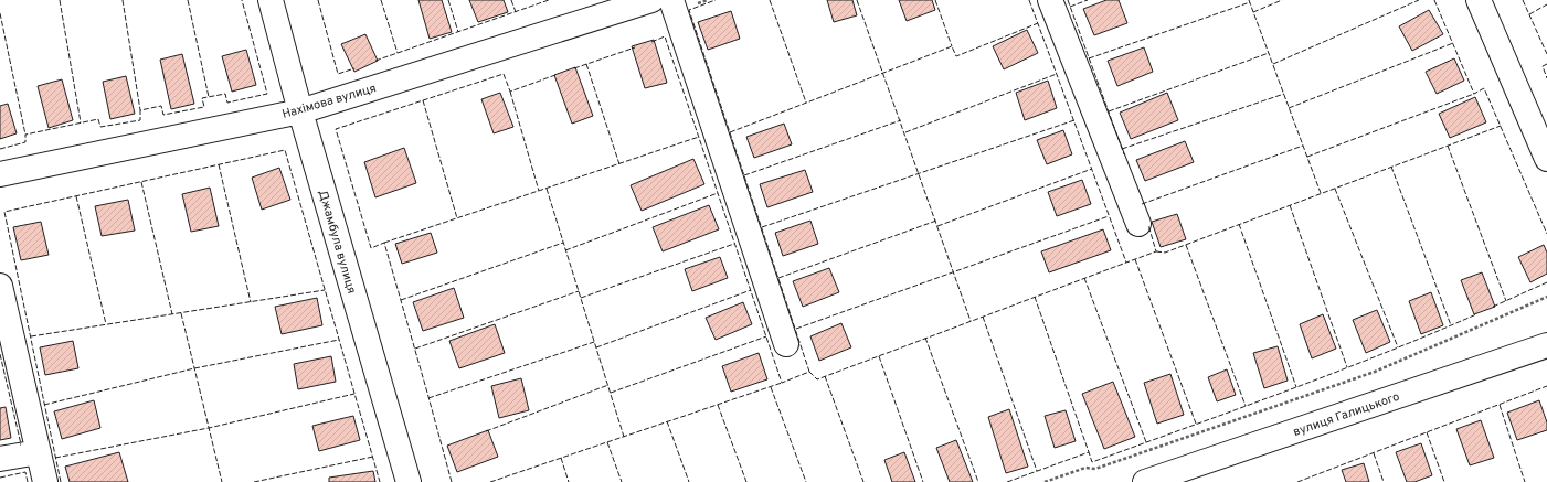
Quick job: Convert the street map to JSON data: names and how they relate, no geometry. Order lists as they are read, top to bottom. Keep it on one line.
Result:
{"streets":{"street":["Нахімова вулиця","Джамбула вулиця","вулиця Галицького"]},"crossings":[["Нахімова вулиця","Джамбула вулиця"]]}
